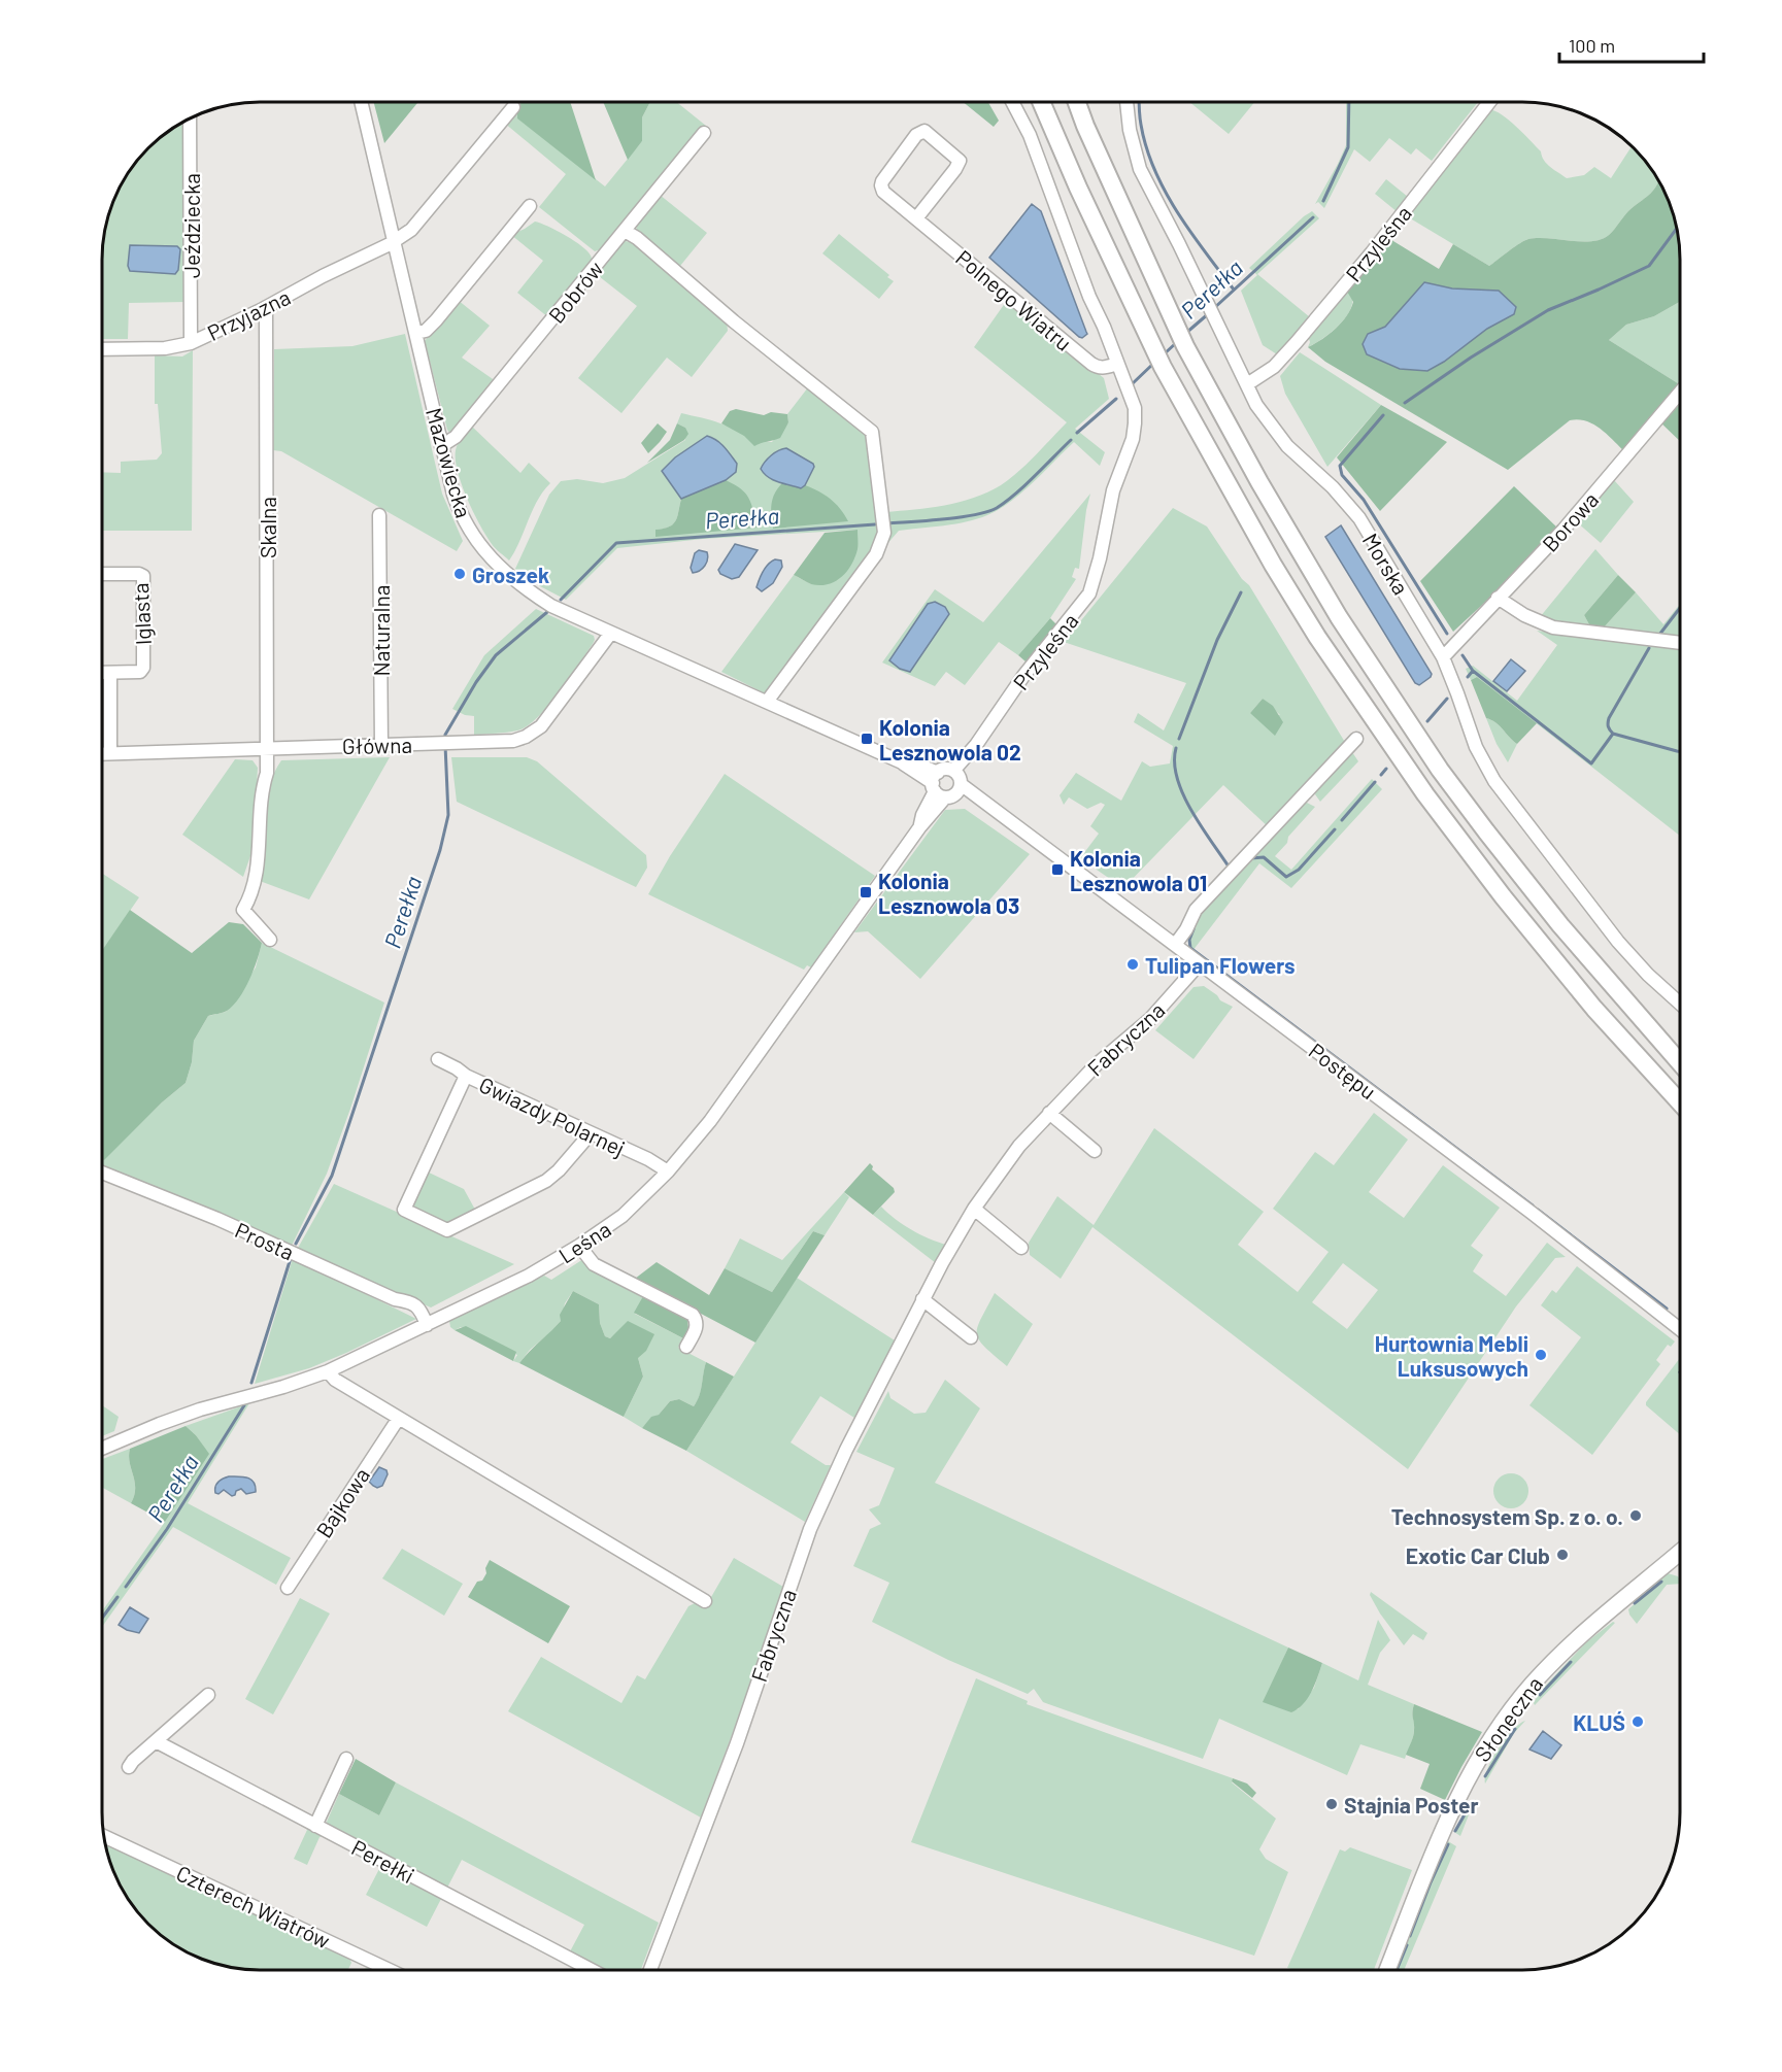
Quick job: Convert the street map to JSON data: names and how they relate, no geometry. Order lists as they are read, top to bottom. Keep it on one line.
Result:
{"streets":{"main road":["Słoneczna"],"street":["Jeździecka","Przyleśna","Bobrów","Polnego Wiatru","Przyjazna","Mazowiecka","Borowa","Skalna","Morska","Iglasta","Naturalna","Główna","Fabryczna","Postępu","Gwiazdy Polarnej","Prosta","Leśna","Bajkowa","Perełki","Czterech Wiatrów"]},"crossings":[["Jeździecka","Przyjazna"],["Przyleśna","Polnego Wiatru"],["Przyleśna","Mazowiecka"],["Przyleśna","Morska"],["Przyleśna","Postępu"],["Przyleśna","Leśna"],["Bobrów","Mazowiecka"],["Przyjazna","Mazowiecka"],["Przyjazna","Skalna"],["Mazowiecka","Główna"],["Mazowiecka","Postępu"],["Mazowiecka","Leśna"],["Borowa","Morska"],["Skalna","Główna"],["Naturalna","Główna"],["Fabryczna","Postępu"],["Postępu","Leśna"],["Gwiazdy Polarnej","Leśna"],["Prosta","Leśna"]],"water":["Perełka"],"places":{"other":["Groszek","Tulipan Flowers","Hurtownia Mebli Luksusowych","Technosystem Sp. z o. o.","Exotic Car Club","KLUŚ","Stajnia Poster"],"transit":["Kolonia Lesznowola 02","Kolonia Lesznowola 01","Kolonia Lesznowola 03"]},"scale_bar":"100 m"}
